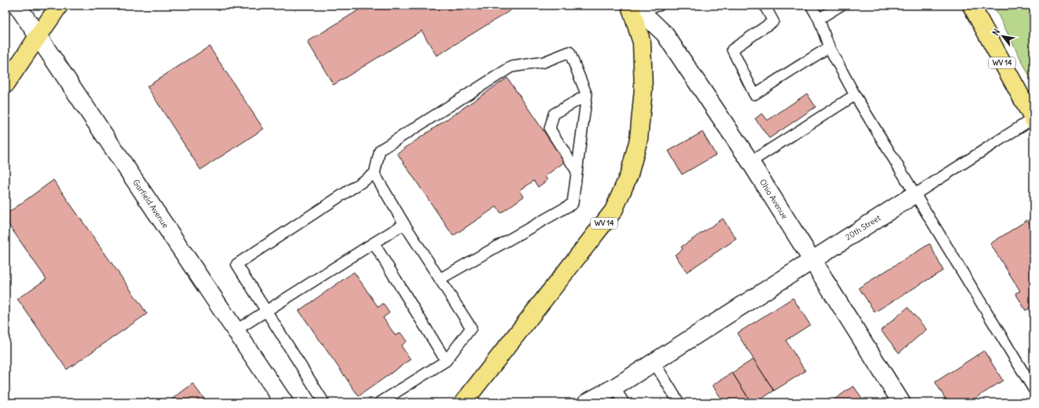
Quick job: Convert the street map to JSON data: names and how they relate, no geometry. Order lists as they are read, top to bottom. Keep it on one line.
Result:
{"streets":{"main road":["WV 14"],"street":["Ohio Avenue","Garfield Avenue","20th Street"]},"crossings":[["WV 14","Ohio Avenue"],["Ohio Avenue","20th Street"]],"north":"top left"}
